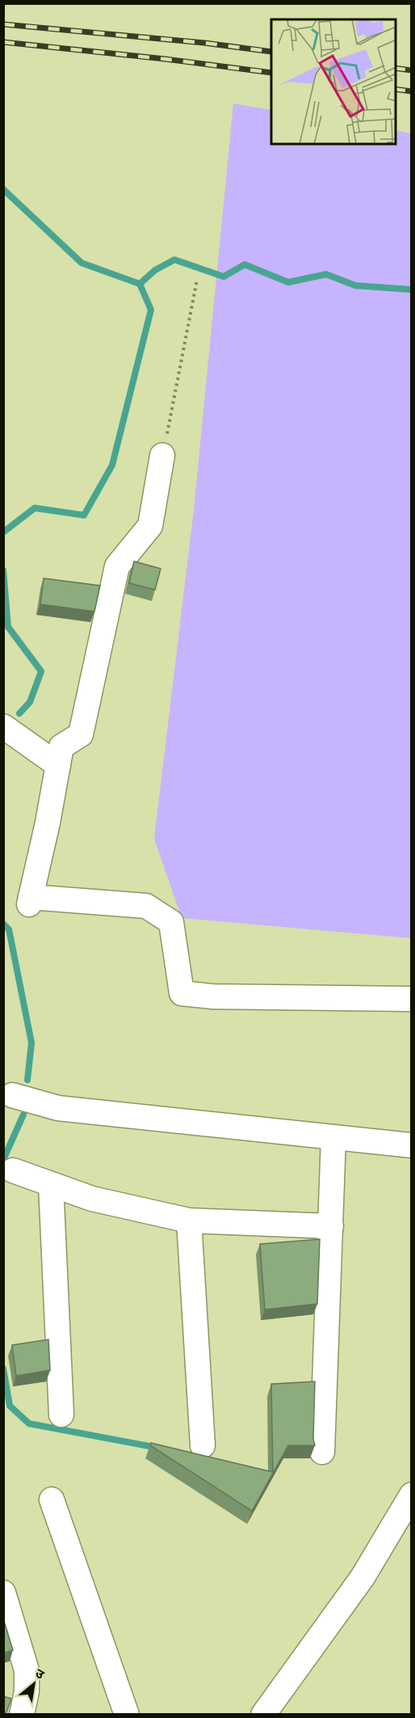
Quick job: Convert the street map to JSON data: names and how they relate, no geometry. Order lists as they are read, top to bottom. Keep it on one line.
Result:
{"north":"top right"}
